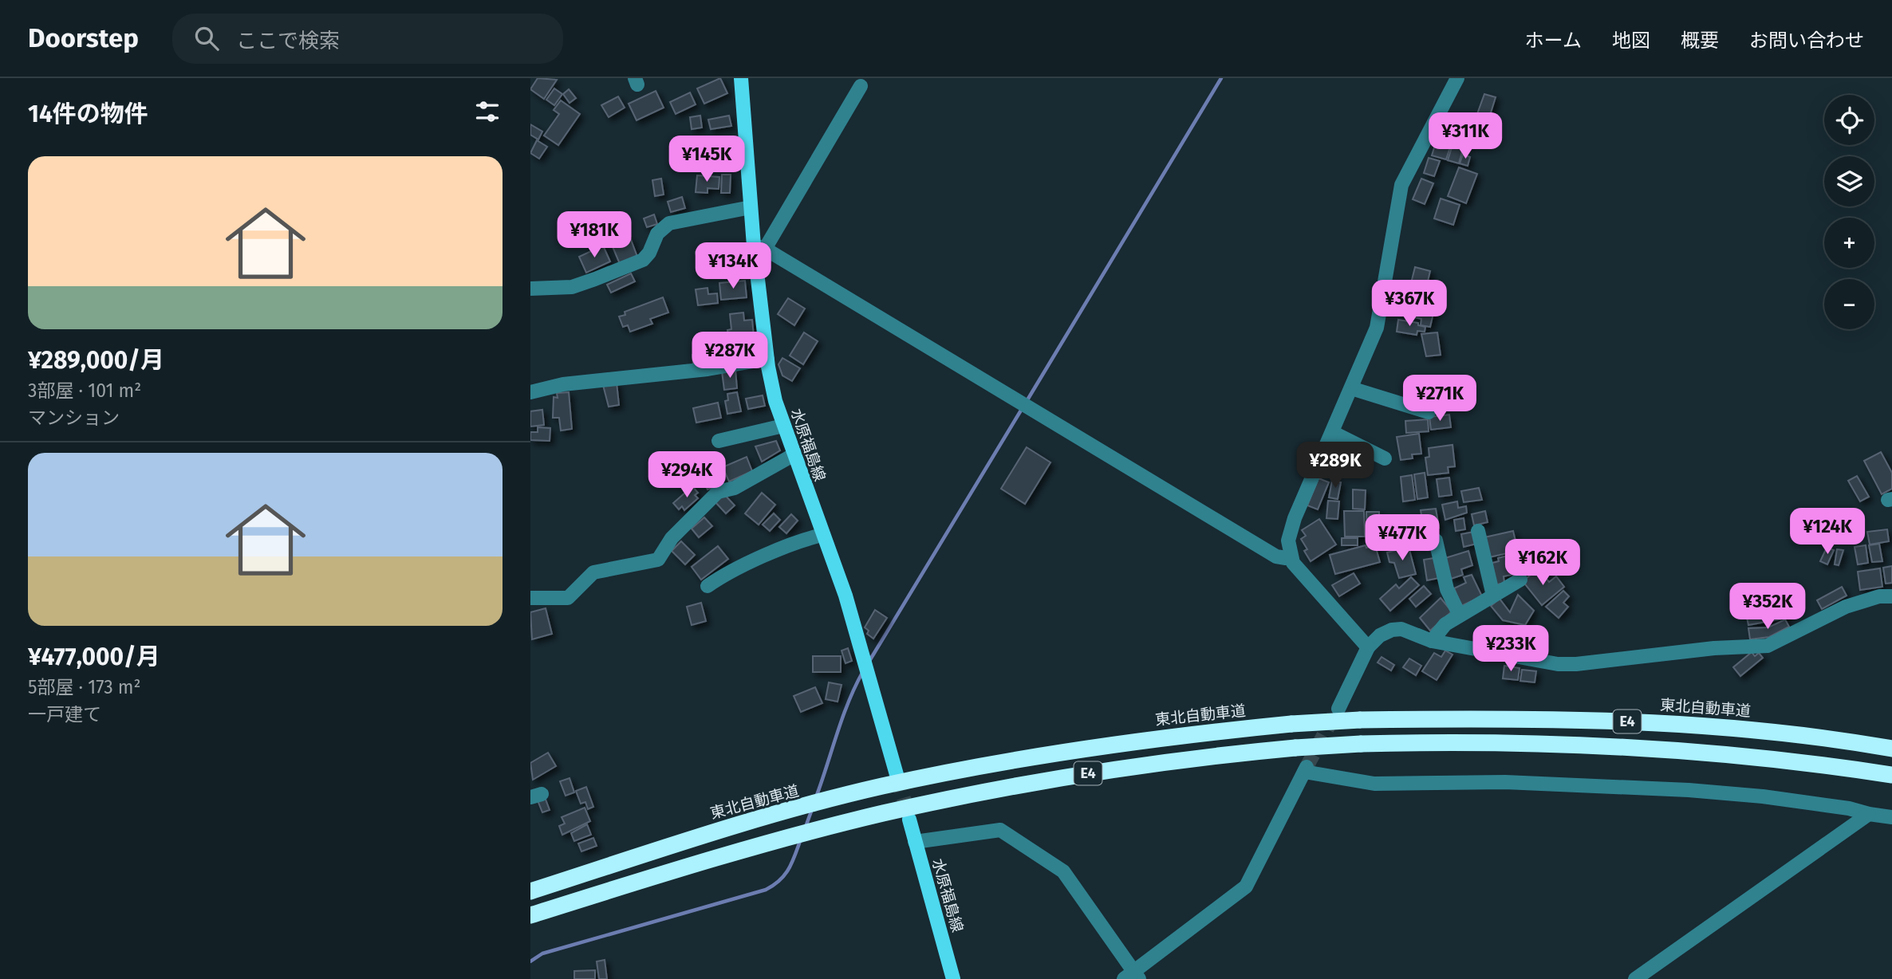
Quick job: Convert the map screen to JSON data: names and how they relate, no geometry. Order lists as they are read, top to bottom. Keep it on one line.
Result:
{"streets":{"highway":["東北自動車道","E4"],"main road":["水原福島線"]},"page":{"header":"Doorstep","search":"ここで検索","nav":["ホーム","地図","概要","お問い合わせ"],"heading":"14件の物件","map_buttons":["+","−"],"price":["¥311K","¥145K","¥181K","¥134K","¥367K","¥287K","¥271K","¥289K","¥294K","¥124K","¥477K","¥162K","¥352K","¥233K"],"list":[{"name":"¥289,000/月","note":"3部屋 · 101 m² · マンション"},{"name":"¥477,000/月","note":"5部屋 · 173 m² · 一戸建て"}]}}
